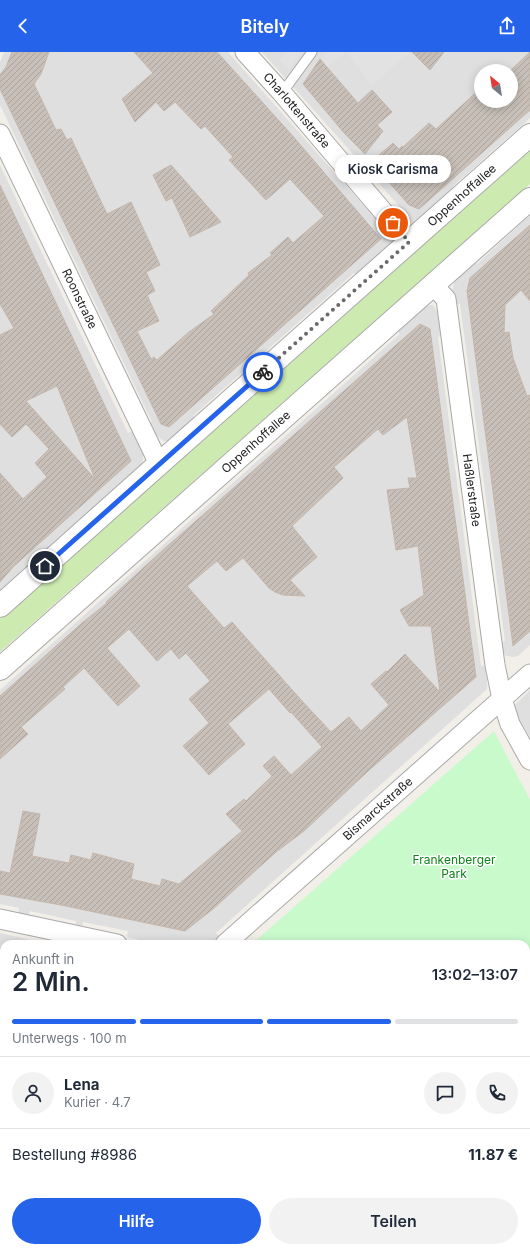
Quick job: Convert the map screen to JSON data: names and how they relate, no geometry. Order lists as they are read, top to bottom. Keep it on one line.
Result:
{"streets":{"street":["Charlottenstraße","Oppenhoffallee","Roonstraße","Haßlerstraße","Bismarckstraße"]},"crossings":[["Charlottenstraße","Oppenhoffallee"],["Oppenhoffallee","Roonstraße"],["Oppenhoffallee","Haßlerstraße"],["Haßlerstraße","Bismarckstraße"]],"parks":["Frankenberger Park"],"places":["Kiosk Carisma"],"north":"top left","page":{"header":"Bitely","bubble":"Kiosk Carisma","heading":["2 Min.","Ankunft in","13:02–13:07"],"panel":["Lena","Kurier · 4.7","Bestellung #8986","11.87 €"],"bar":"Unterwegs · 100 m","buttons":["Hilfe","Teilen"]}}
